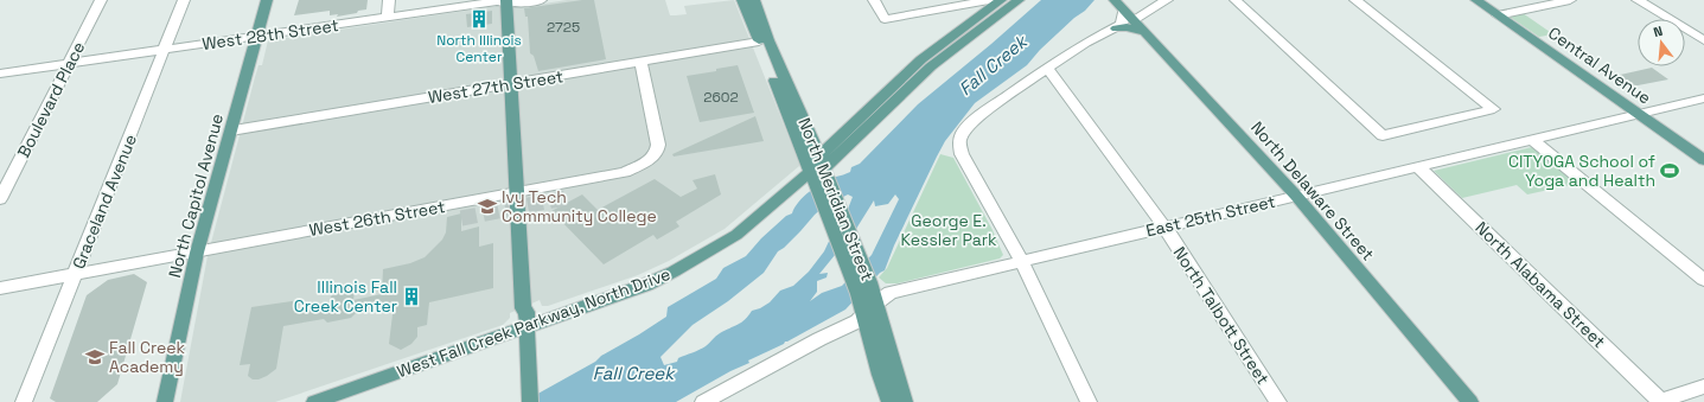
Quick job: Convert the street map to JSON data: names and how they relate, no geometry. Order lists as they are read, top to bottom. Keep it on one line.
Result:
{"streets":{"main road":["Central Avenue","North Delaware Street","North Capitol Avenue","North Meridian Street","West Fall Creek Parkway, North Drive"],"street":["West 28th Street","West 27th Street","Boulevard Place","Graceland Avenue","East 25th Street","West 26th Street","North Alabama Street","North Talbott Street"]},"crossings":[["West 28th Street","Boulevard Place"],["West 28th Street","North Capitol Avenue"],["West 28th Street","Graceland Avenue"],["Central Avenue","East 25th Street"],["West 27th Street","North Capitol Avenue"],["West 27th Street","North Meridian Street"],["West 27th Street","West 26th Street"],["North Delaware Street","East 25th Street"],["North Capitol Avenue","West 26th Street"],["North Meridian Street","East 25th Street"],["North Meridian Street","West Fall Creek Parkway, North Drive"],["Graceland Avenue","West 26th Street"],["East 25th Street","North Alabama Street"],["East 25th Street","North Talbott Street"]],"water":["Fall Creek"],"parks":["George E. Kessler Park"],"places":{"building":["North Illinois Center","Illinois Fall Creek Center"],"sports":["CITYOGA School of Yoga and Health"],"school or university":["Ivy Tech Community College","Fall Creek Academy"]},"house_numbers":["2725","2602"],"north":"top"}
